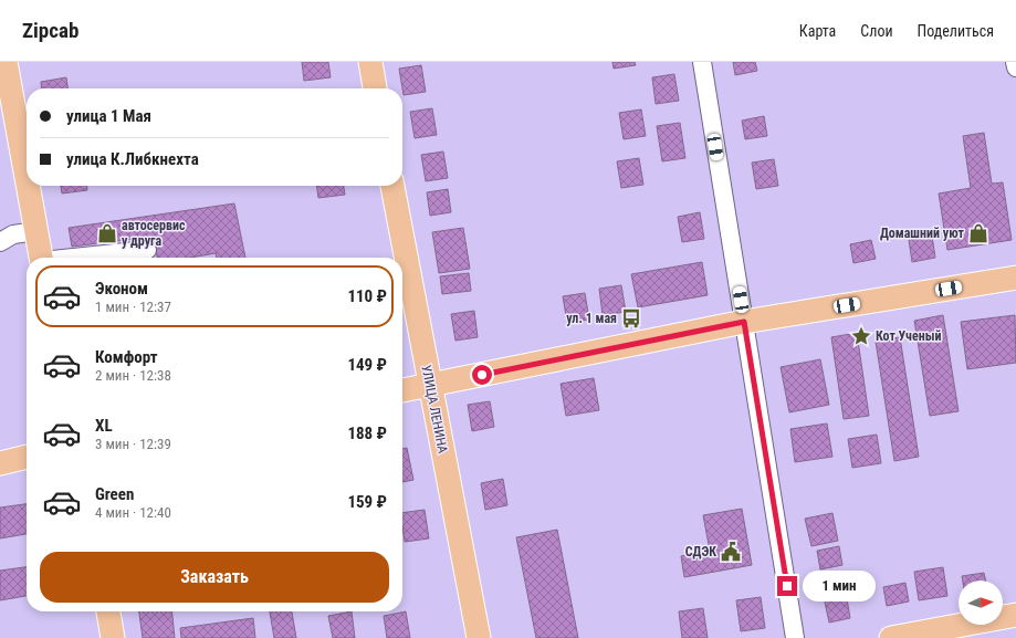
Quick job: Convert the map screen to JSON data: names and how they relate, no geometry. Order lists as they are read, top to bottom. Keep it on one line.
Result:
{"streets":{"main road":["УЛИЦА ЛЕНИНА"]},"places":{"shop":["автосервис у друга","Домашний уют"],"bus stop":["ул. 1 мая"],"place":["Кот Ученый"],"public building":["СДЭК"]},"north":"right","page":{"header":"Zipcab","nav":["Карта","Слои","Поделиться"],"banner":["улица 1 Мая","улица К.Либкнехта"],"list":[{"name":"Эконом","note":"1 мин · 12:37","value":"110 ₽"},{"name":"Комфорт","note":"2 мин · 12:38","value":"149 ₽"},{"name":"XL","note":"3 мин · 12:39","value":"188 ₽"},{"name":"Green","note":"4 мин · 12:40","value":"159 ₽"}],"buttons":"Заказать","bubble":"1 мин"}}
